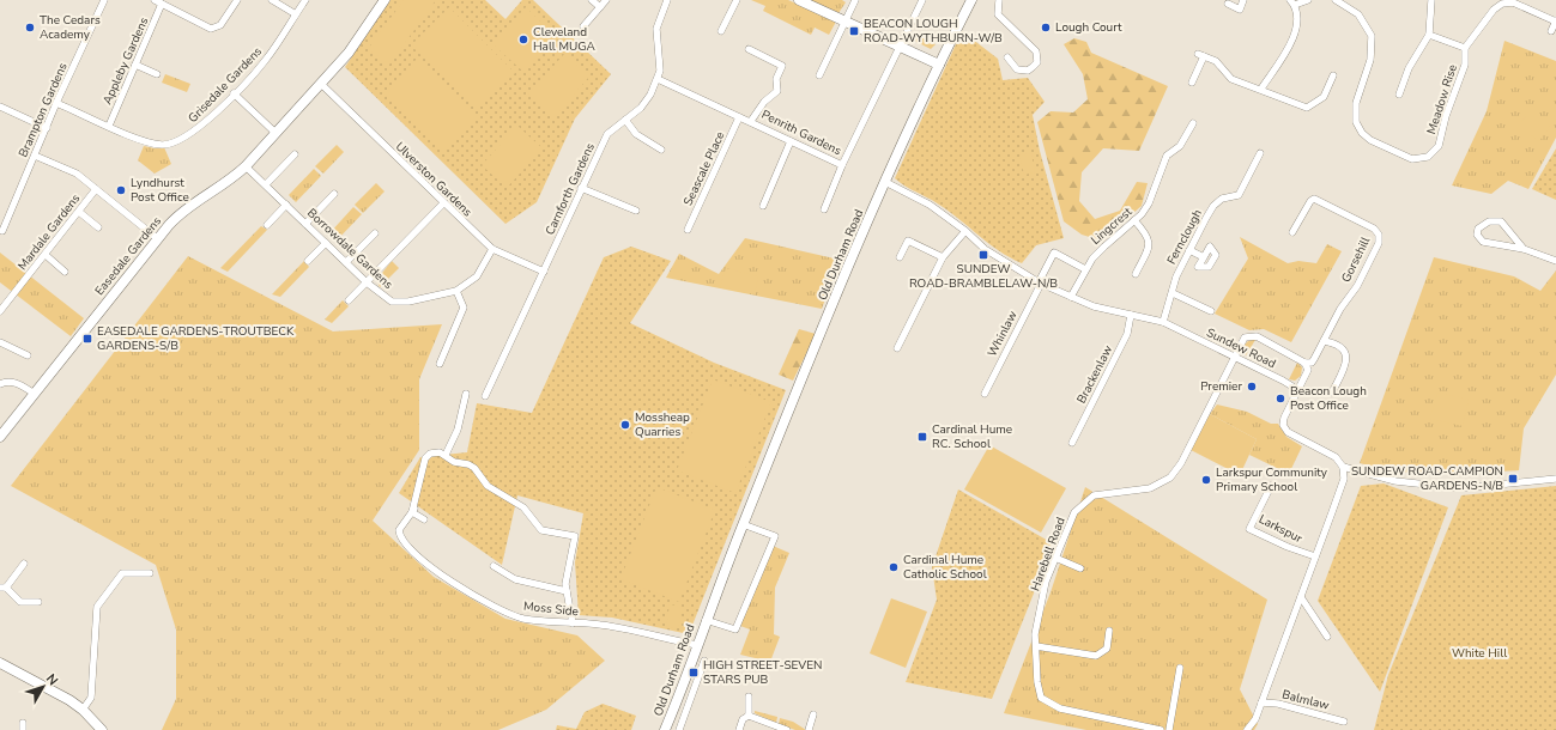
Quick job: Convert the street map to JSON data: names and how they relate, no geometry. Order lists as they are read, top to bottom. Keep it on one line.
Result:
{"streets":{"street":["Appleby Gardens","Grisedale Gardens","Meadow Rise","Brampton Gardens","Penrith Gardens","Seascale Place","Ulverston Gardens","Carnforth Gardens","Lingcrest","Mardale Gardens","Fernclough","Borrowdale Gardens","Old Durham Road","Easedale Gardens","Gorsehill","Whinlaw","Sundew Road","Brackenlaw","Larkspur","Harebell Road","Moss Side","Balmlaw"]},"crossings":[["Appleby Gardens","Grisedale Gardens"],["Grisedale Gardens","Brampton Gardens"],["Penrith Gardens","Seascale Place"],["Penrith Gardens","Carnforth Gardens"],["Ulverston Gardens","Carnforth Gardens"],["Ulverston Gardens","Borrowdale Gardens"],["Ulverston Gardens","Easedale Gardens"],["Lingcrest","Whinlaw"],["Lingcrest","Sundew Road"],["Fernclough","Sundew Road"],["Borrowdale Gardens","Easedale Gardens"],["Old Durham Road","Sundew Road"],["Old Durham Road","Moss Side"],["Gorsehill","Harebell Road"],["Whinlaw","Sundew Road"],["Sundew Road","Brackenlaw"],["Sundew Road","Harebell Road"]],"parks":["White Hill"],"places":{"other":["The Cedars Academy","Lough Court","Cleveland Hall MUGA","Lyndhurst Post Office","Premier","Beacon Lough Post Office","Mossheap Quarries","Larkspur Community Primary School","Cardinal Hume Catholic School"],"transit":["BEACON LOUGH ROAD-WYTHBURN-W/B","SUNDEW ROAD-BRAMBLELAW-N/B","EASEDALE GARDENS-TROUTBECK GARDENS-S/B","Cardinal Hume RC. School","SUNDEW ROAD-CAMPION GARDENS-N/B","HIGH STREET-SEVEN STARS PUB"]},"north":"top right"}
